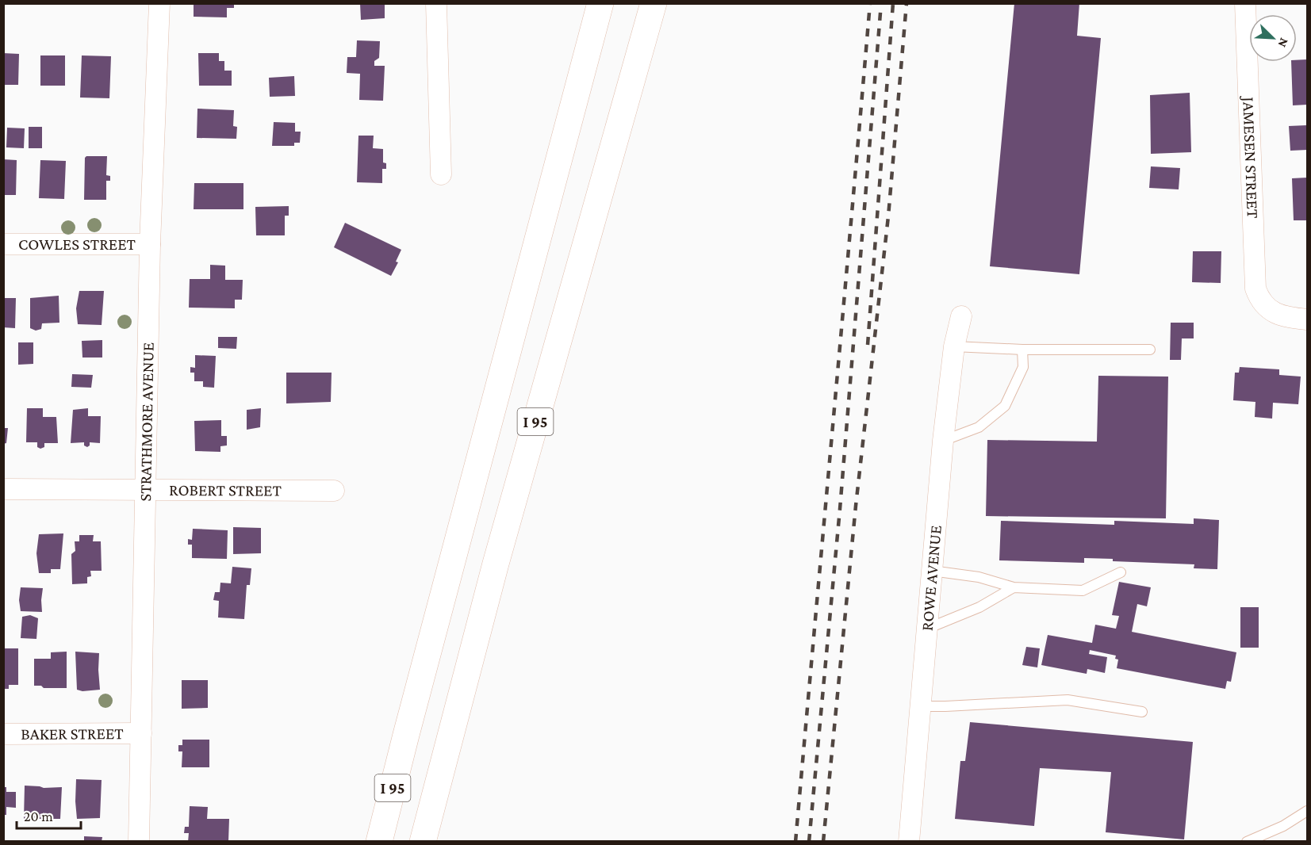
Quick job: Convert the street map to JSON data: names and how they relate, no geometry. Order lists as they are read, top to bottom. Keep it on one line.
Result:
{"streets":{"highway":["I 95"],"street":["JAMESEN STREET","COWLES STREET","STRATHMORE AVENUE","ROBERT STREET","ROWE AVENUE","BAKER STREET"]},"crossings":[["COWLES STREET","STRATHMORE AVENUE"],["STRATHMORE AVENUE","ROBERT STREET"],["STRATHMORE AVENUE","BAKER STREET"]],"scale_bar":"20 m","north":"bottom right"}
